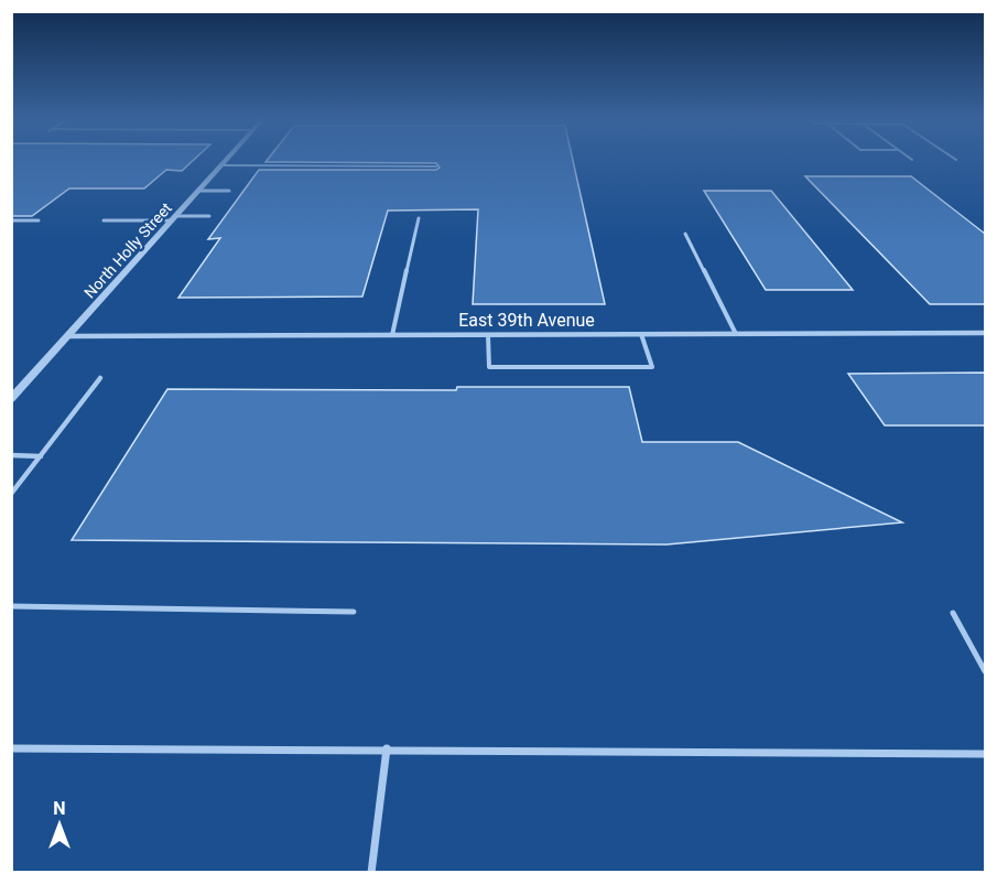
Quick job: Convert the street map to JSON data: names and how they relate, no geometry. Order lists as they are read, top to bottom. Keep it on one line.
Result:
{"streets":{"street":["North Holly Street","East 39th Avenue"]},"crossings":[["North Holly Street","East 39th Avenue"]],"north":"top"}
